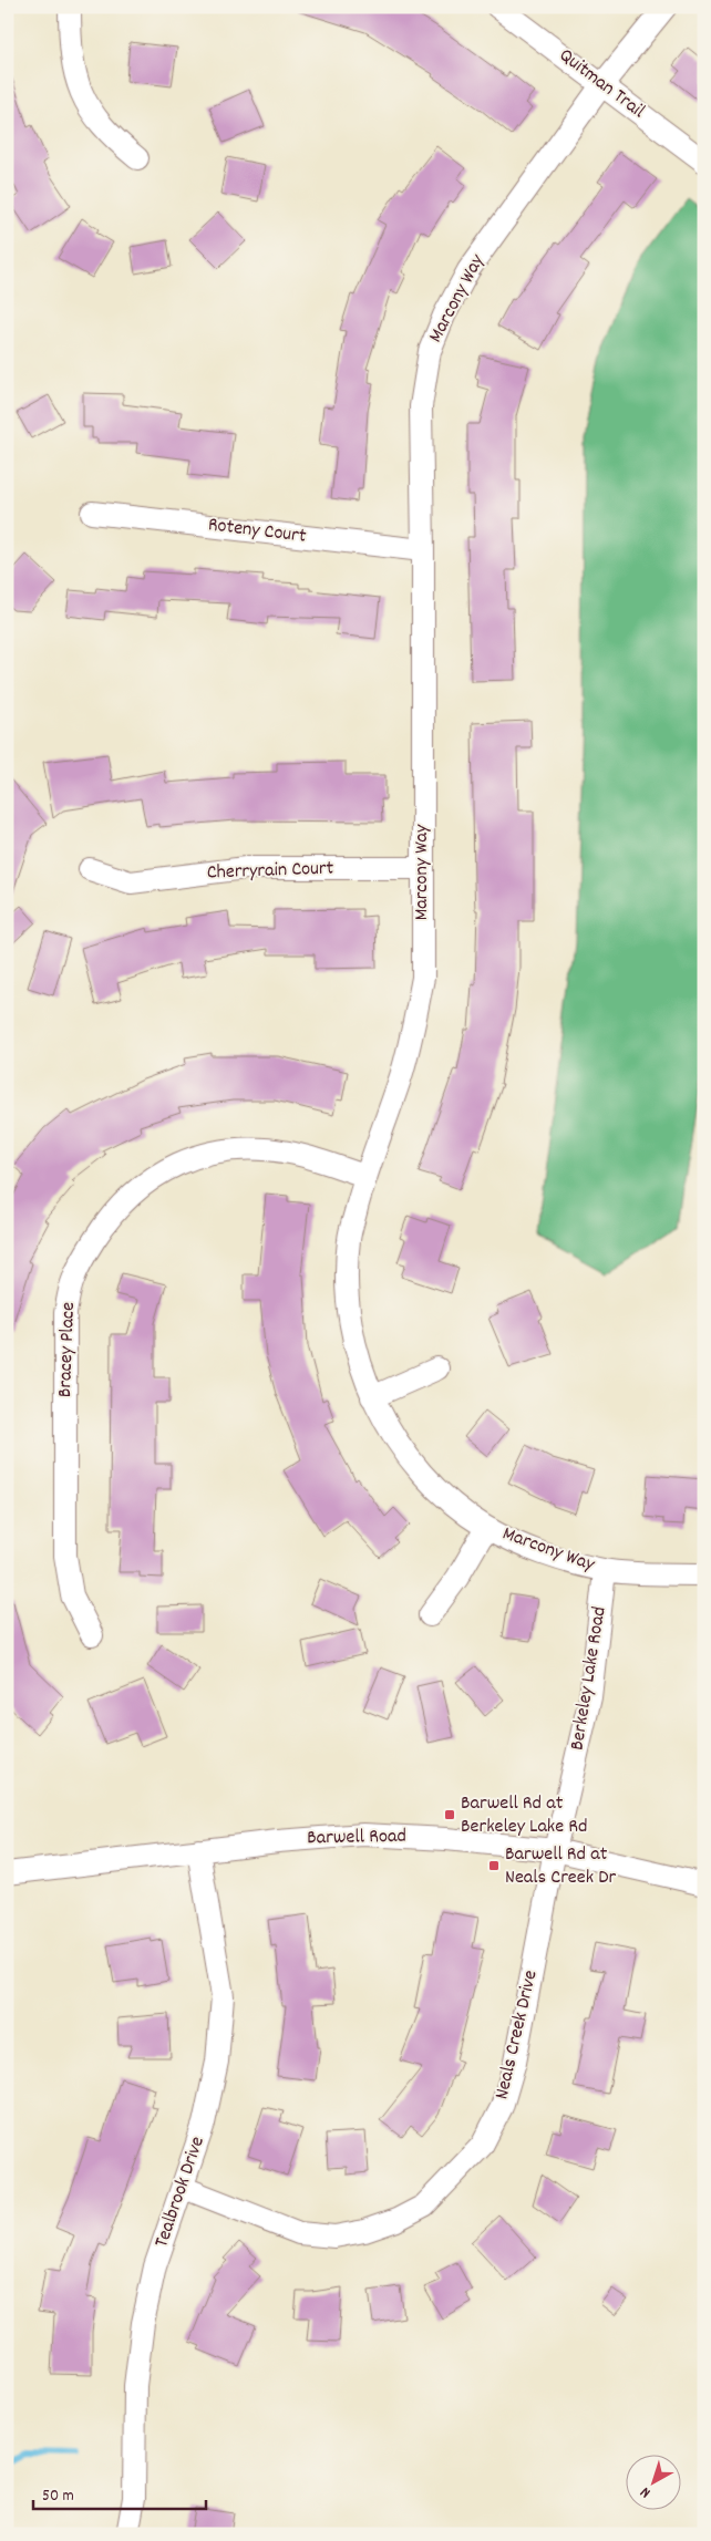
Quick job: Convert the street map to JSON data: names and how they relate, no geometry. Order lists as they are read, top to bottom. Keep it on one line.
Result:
{"streets":{"street":["Quitman Trail","Marcony Way","Roteny Court","Cherryrain Court","Bracey Place","Berkeley Lake Road","Barwell Road","Neals Creek Drive","Tealbrook Drive"]},"crossings":[["Quitman Trail","Marcony Way"],["Marcony Way","Roteny Court"],["Marcony Way","Cherryrain Court"],["Marcony Way","Bracey Place"],["Marcony Way","Berkeley Lake Road"],["Berkeley Lake Road","Barwell Road"],["Berkeley Lake Road","Neals Creek Drive"],["Barwell Road","Neals Creek Drive"],["Barwell Road","Tealbrook Drive"],["Neals Creek Drive","Tealbrook Drive"]],"places":{"transit":["Barwell Rd at Berkeley Lake Rd","Barwell Rd at Neals Creek Dr"]},"scale_bar":"50 m","north":"bottom left"}
